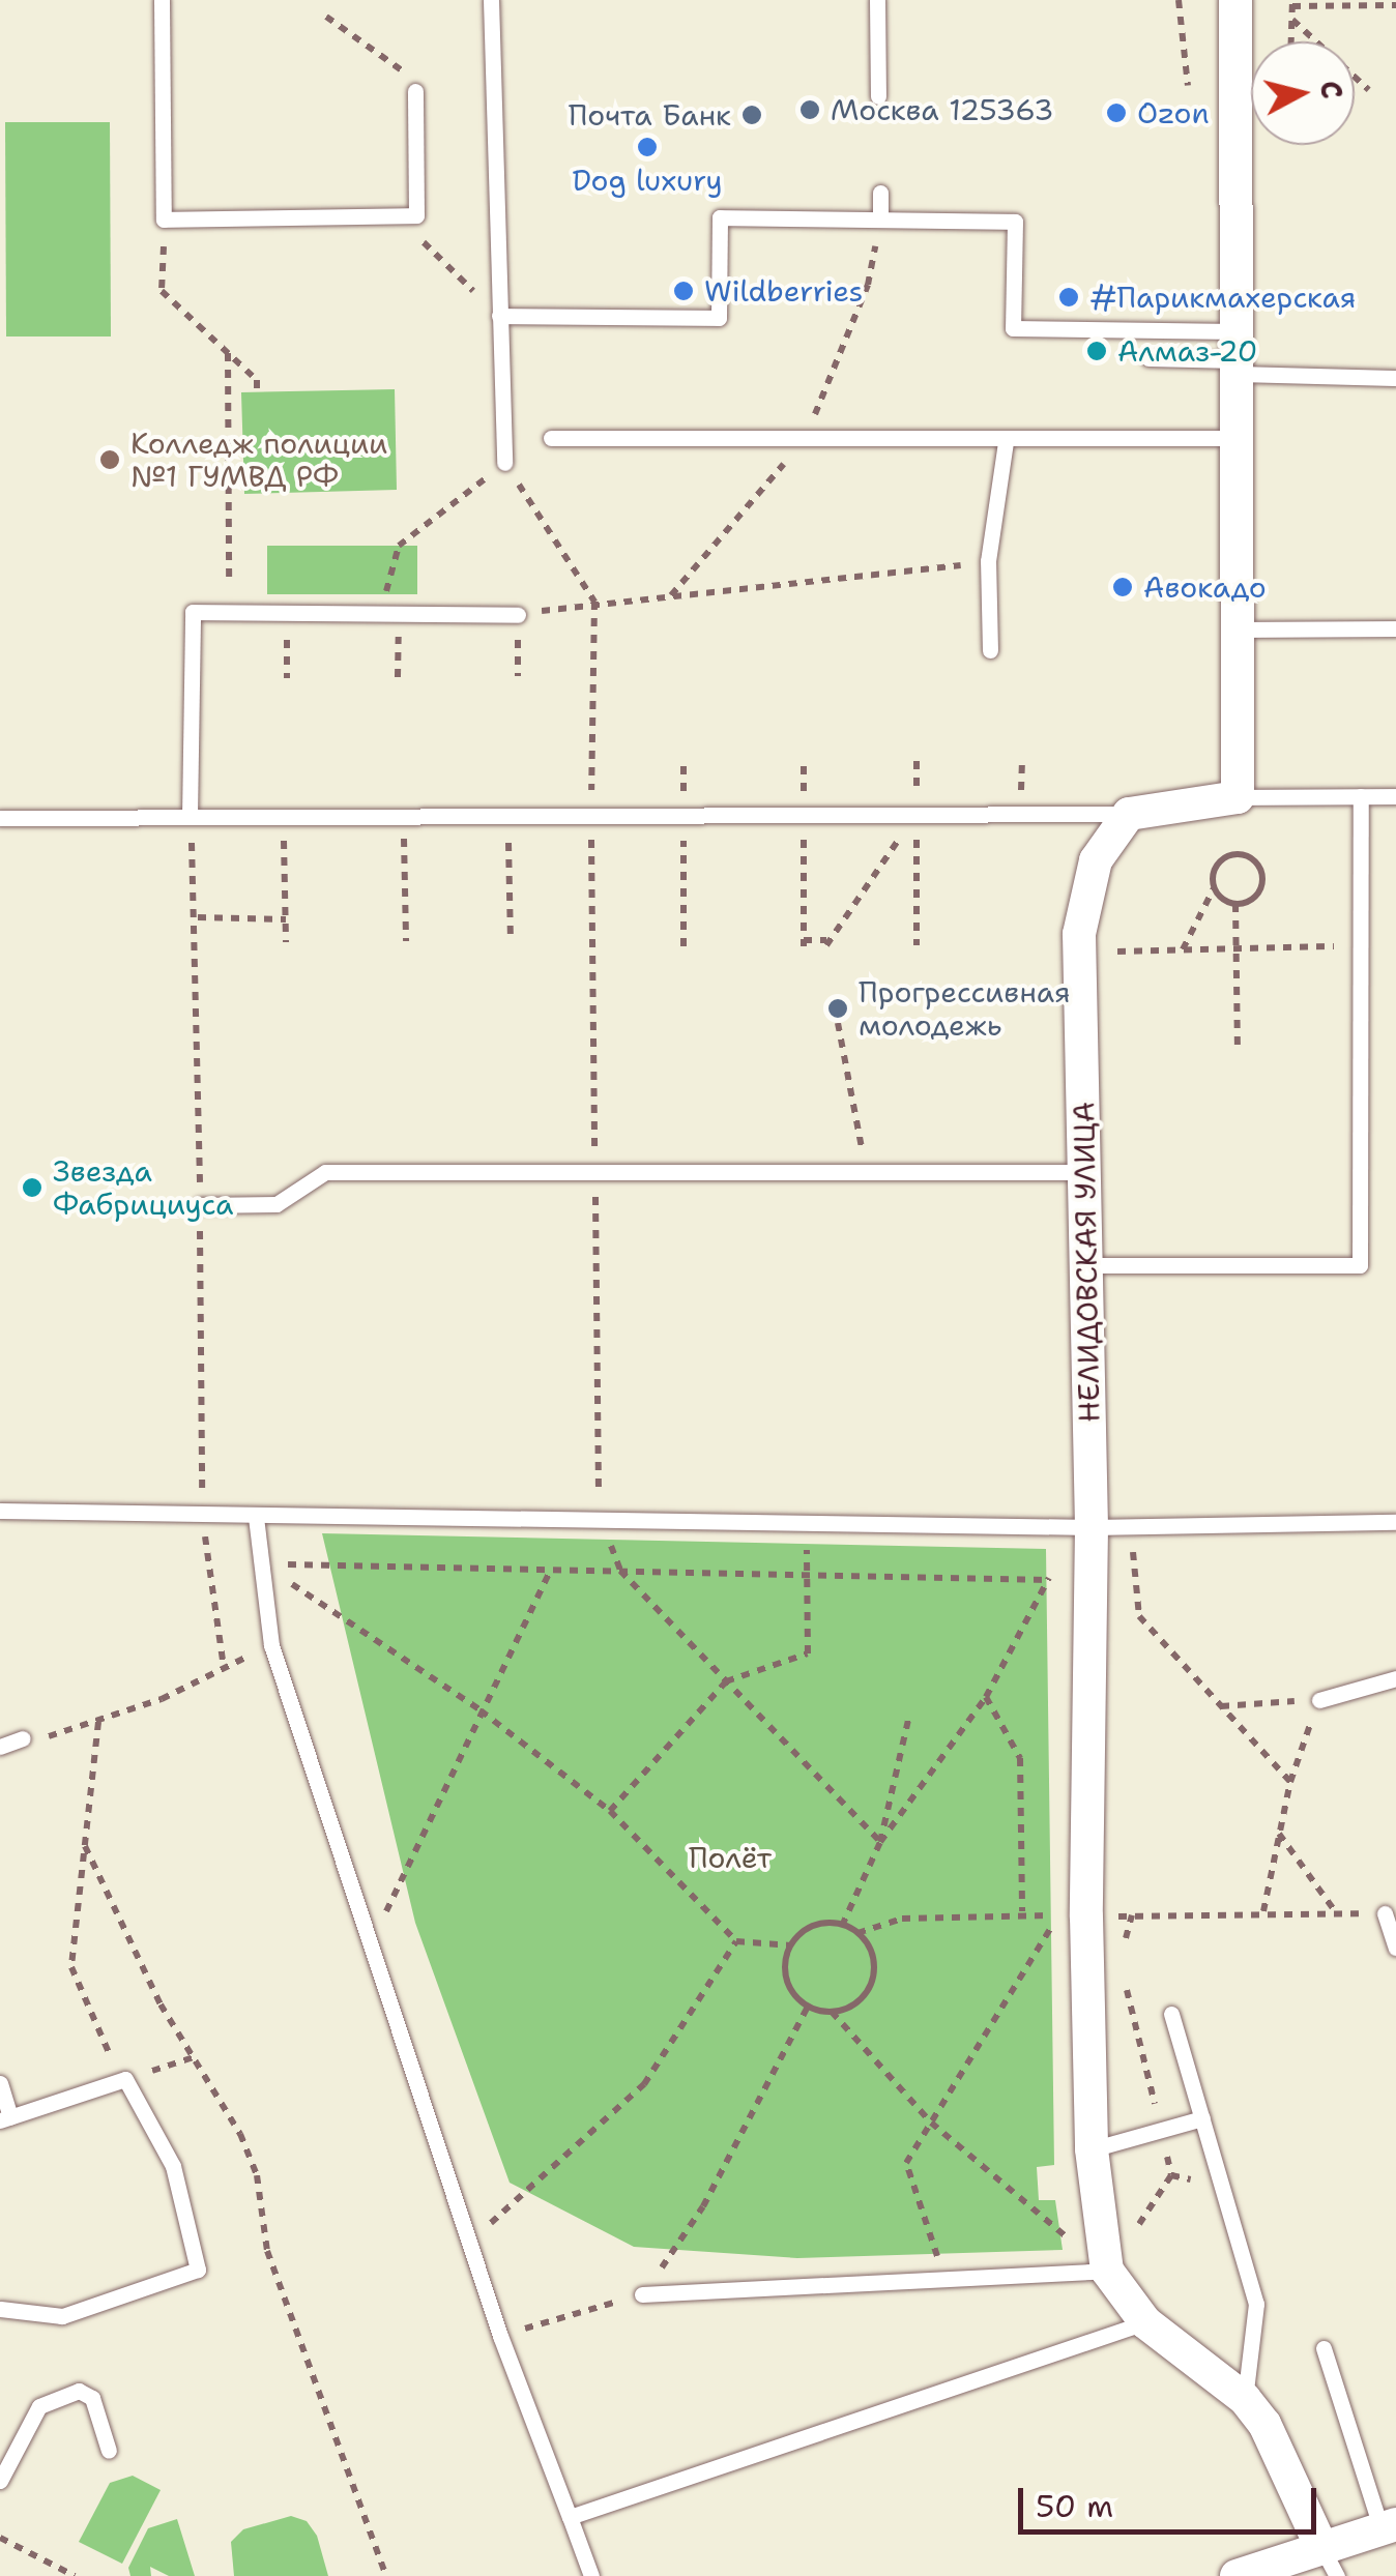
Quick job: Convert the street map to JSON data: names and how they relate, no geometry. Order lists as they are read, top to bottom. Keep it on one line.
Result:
{"streets":{"street":["НЕЛИДОВСКАЯ УЛИЦА"]},"parks":["Полёт"],"places":["Москва 125363","Ozon","Почта Банк","Dog luxury","Wildberries","#Парикмахерская","Алмаз-20","Колледж полиции №1 ГУМВД РФ","Авокадо","Прогрессивная молодежь","Звезда Фабрициуса"],"scale_bar":"50 m","north":"right"}
